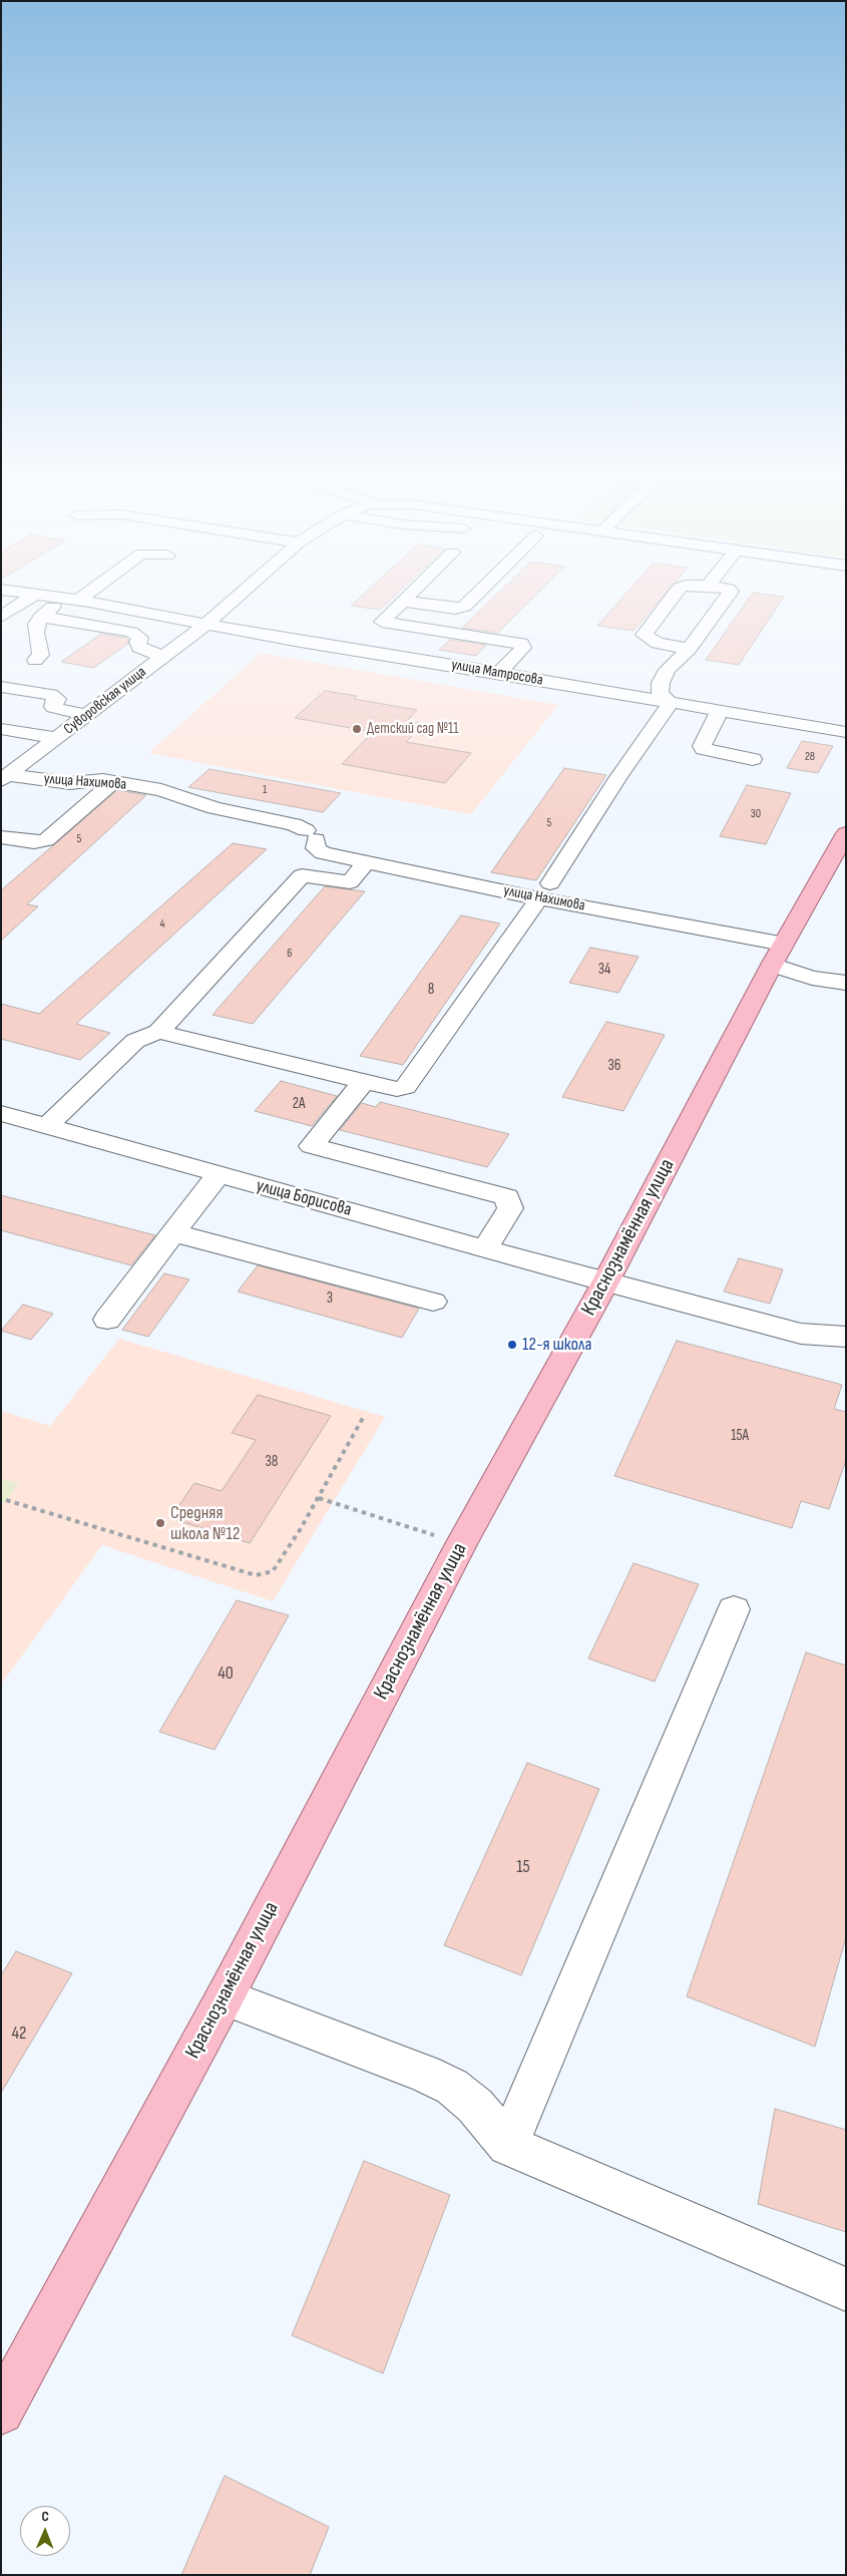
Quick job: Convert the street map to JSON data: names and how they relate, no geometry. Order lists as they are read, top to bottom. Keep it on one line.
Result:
{"streets":{"main road":["Краснознамённая улица"],"street":["улица Матросова","Суворовская улица","улица Нахимова","улица Борисова"]},"crossings":[["улица Матросова","Суворовская улица"],["Суворовская улица","улица Нахимова"],["улица Нахимова","Краснознамённая улица"],["улица Борисова","Краснознамённая улица"]],"places":["Детский сад №11","12-я школа","Средняя школа №12"],"house_numbers":["28","1","30","5","5","4","6","34","8","36","2А","3","15А","38","40","15","42"],"north":"top"}
